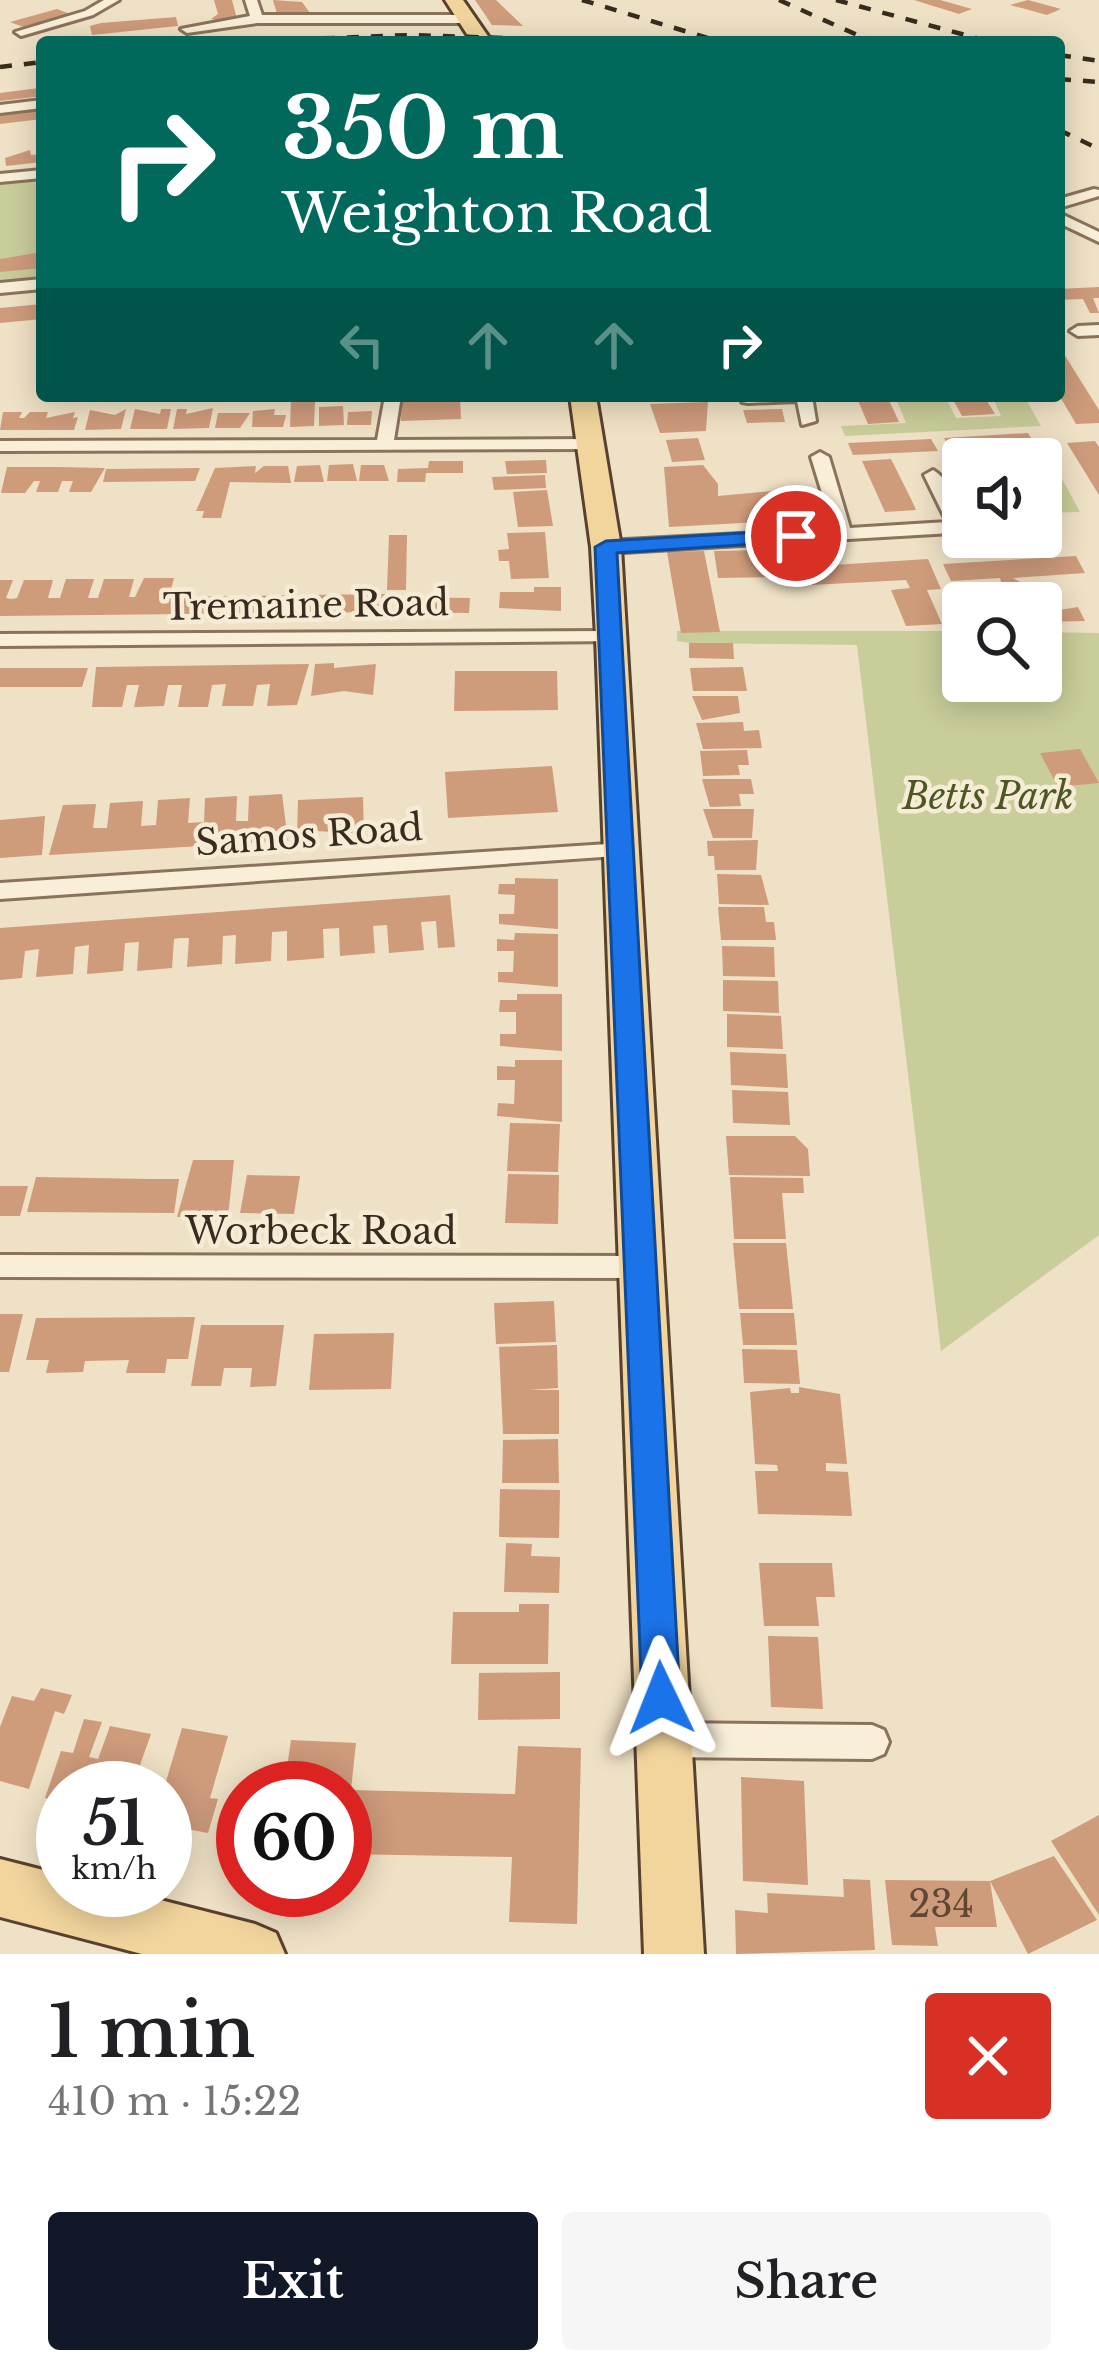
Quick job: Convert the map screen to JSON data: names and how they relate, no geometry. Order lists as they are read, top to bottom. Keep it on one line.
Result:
{"streets":{"street":["Tremaine Road","Samos Road","Worbeck Road"]},"parks":["Betts Park"],"house_numbers":["234"],"page":{"turn":["350 m","Weighton Road"],"speed":"51 km/h","limit":"60","heading":["1 min","410 m · 15:22"],"buttons":["Exit","Share"]}}
